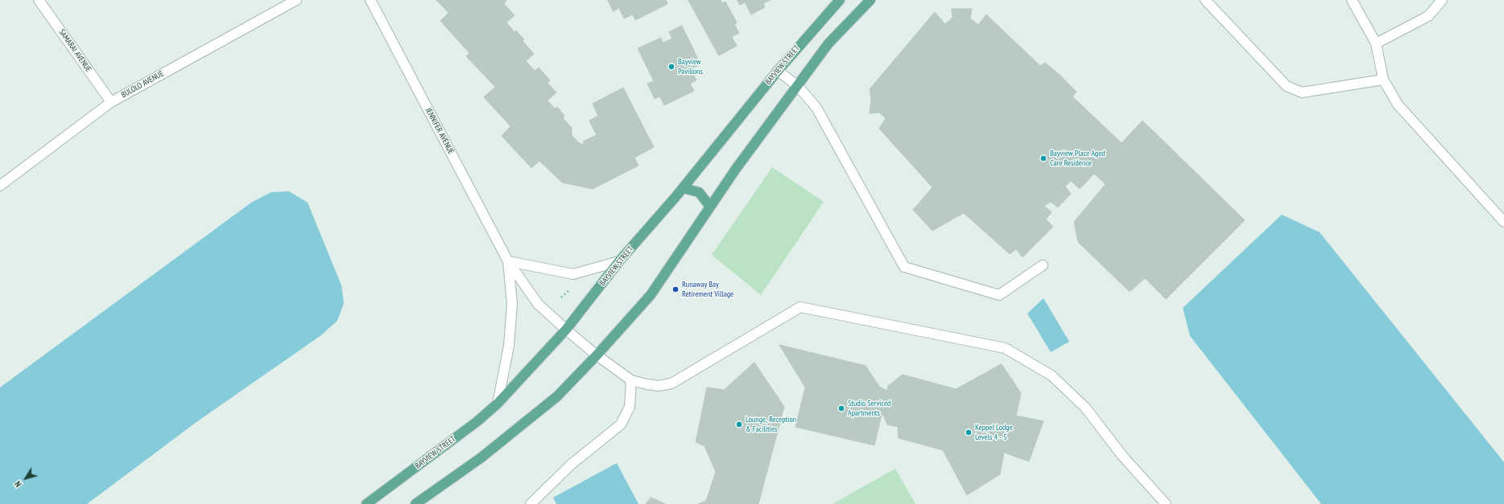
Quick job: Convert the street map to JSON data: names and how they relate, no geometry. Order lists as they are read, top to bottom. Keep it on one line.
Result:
{"streets":{"main road":["BAYVIEW STREET"],"street":["SAMARAI AVENUE","BULOLO AVENUE","JENNIFER AVENUE"]},"crossings":[["SAMARAI AVENUE","BULOLO AVENUE"],["BAYVIEW STREET","JENNIFER AVENUE"]],"places":["Bayview Pavilions","Bayview Place Aged Care Residence","Runaway Bay Retirement Village","Studio Serviced Apartments","Lounge, Reception & Facilities","Keppel Lodge Levels 4 - 5"],"north":"bottom left"}
